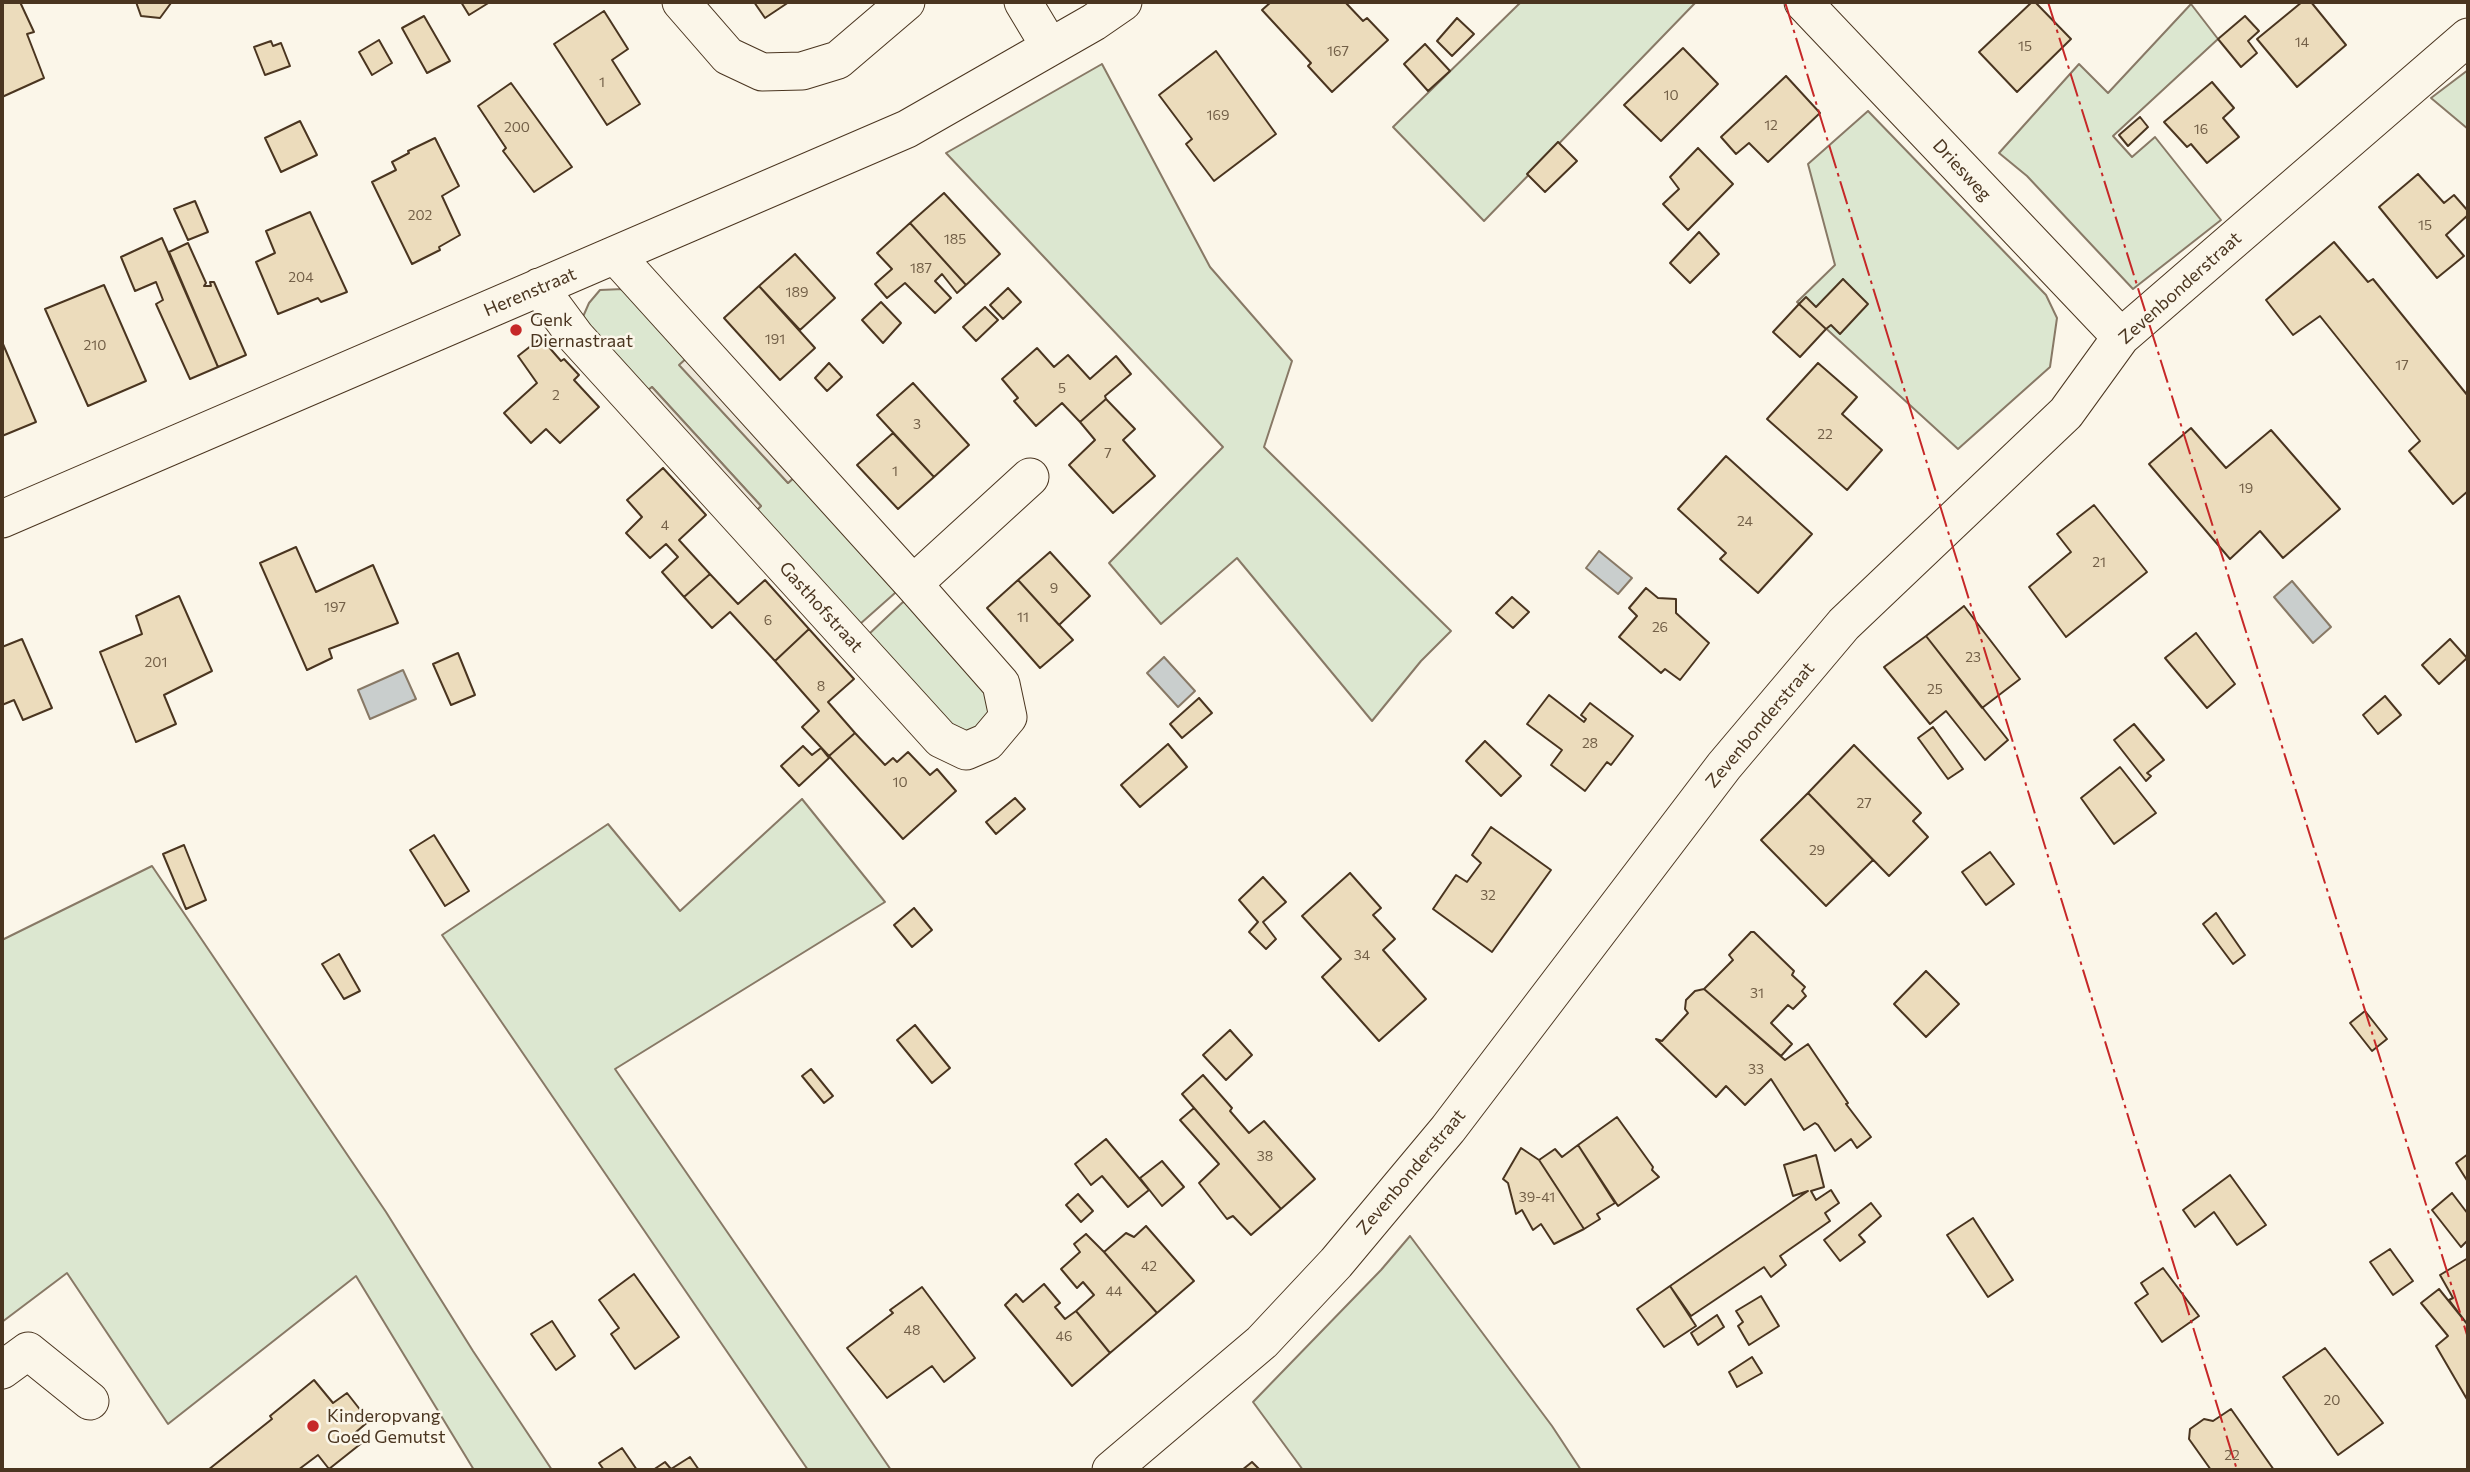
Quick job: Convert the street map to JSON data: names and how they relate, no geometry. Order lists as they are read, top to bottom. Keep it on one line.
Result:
{"streets":{"street":["Driesweg","Zevenbonderstraat","Herenstraat","Gasthofstraat"]},"crossings":[["Driesweg","Zevenbonderstraat"],["Herenstraat","Gasthofstraat"]],"places":["Genk Diernastraat","Kinderopvang Goed Gemutst"],"house_numbers":["14","15","167","1","10","169","12","200","16","202","15","185","187","204","189","191","210","17","5","2","3","22","7","1","19","24","4","21","9","197","11","6","26","23","201","8","25","28","10","27","29","32","34","31","33","38","39-41","42","44","48","46","20","22"]}
